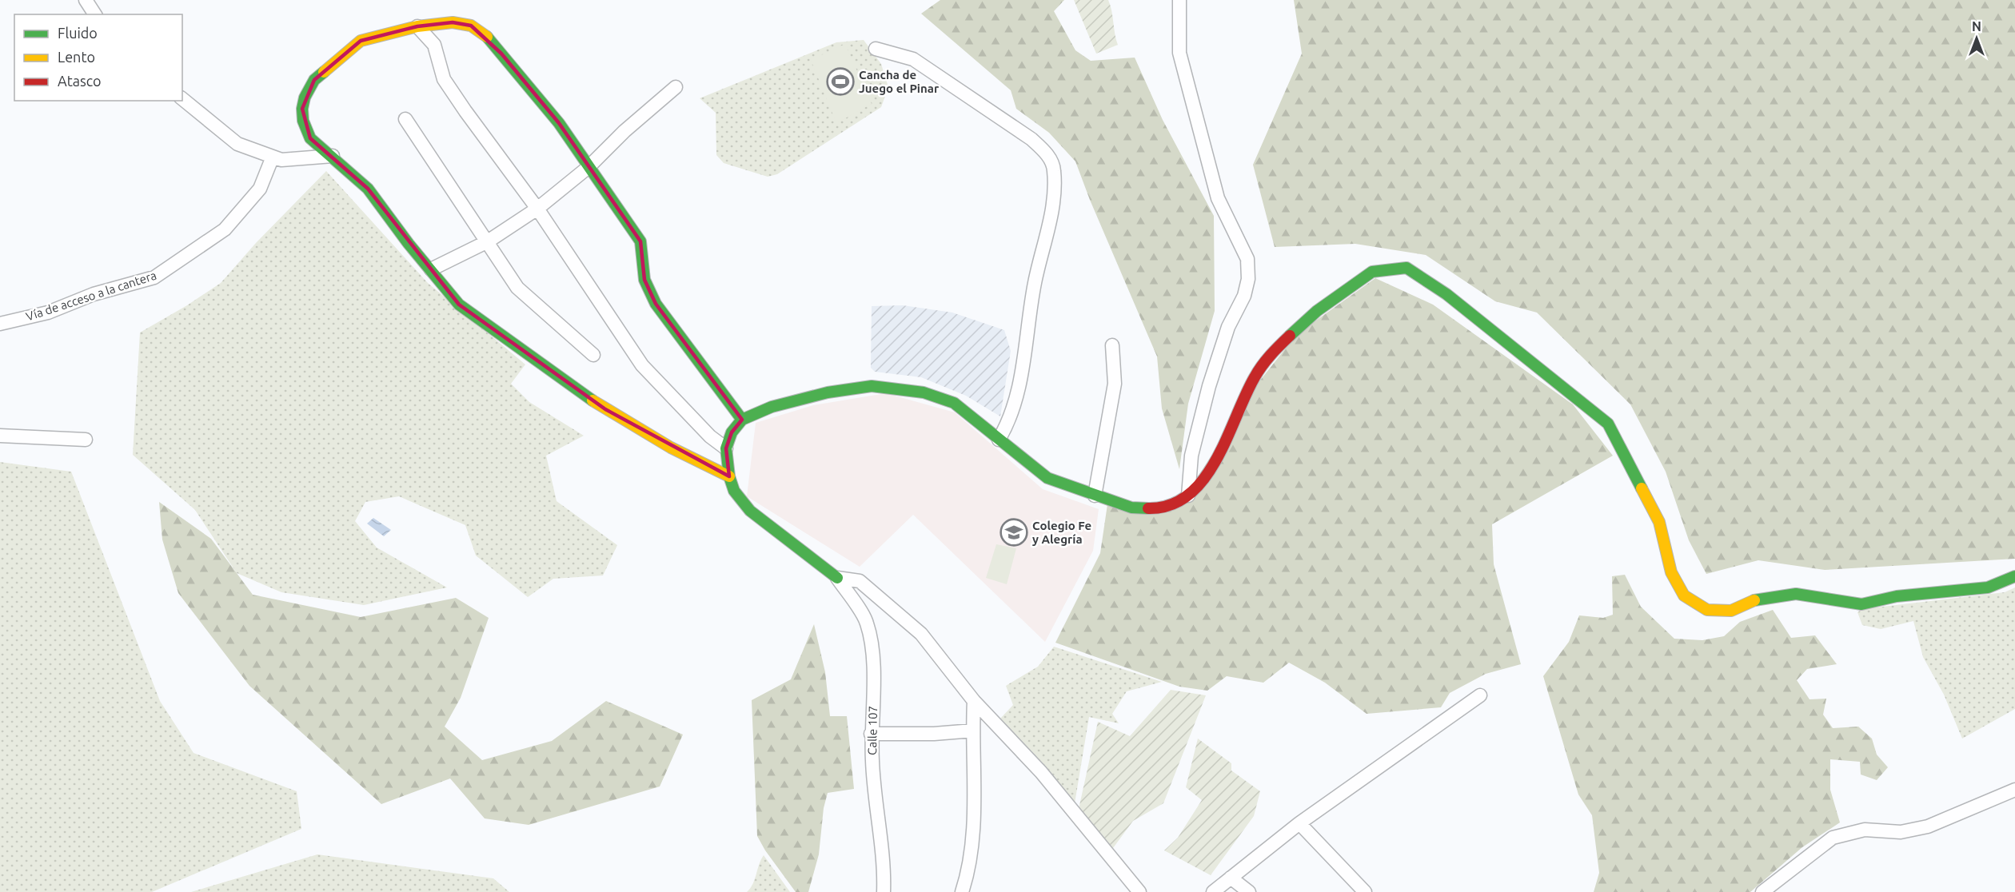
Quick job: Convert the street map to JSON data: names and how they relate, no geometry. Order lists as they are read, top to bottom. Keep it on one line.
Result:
{"streets":{"street":["Vía de acceso a la cantera","Calle 107"]},"places":{"sports":["Cancha de Juego el Pinar"],"school or university":["Colegio Fe y Alegría"]},"legend":["Fluido","Lento","Atasco"],"north":"top"}
